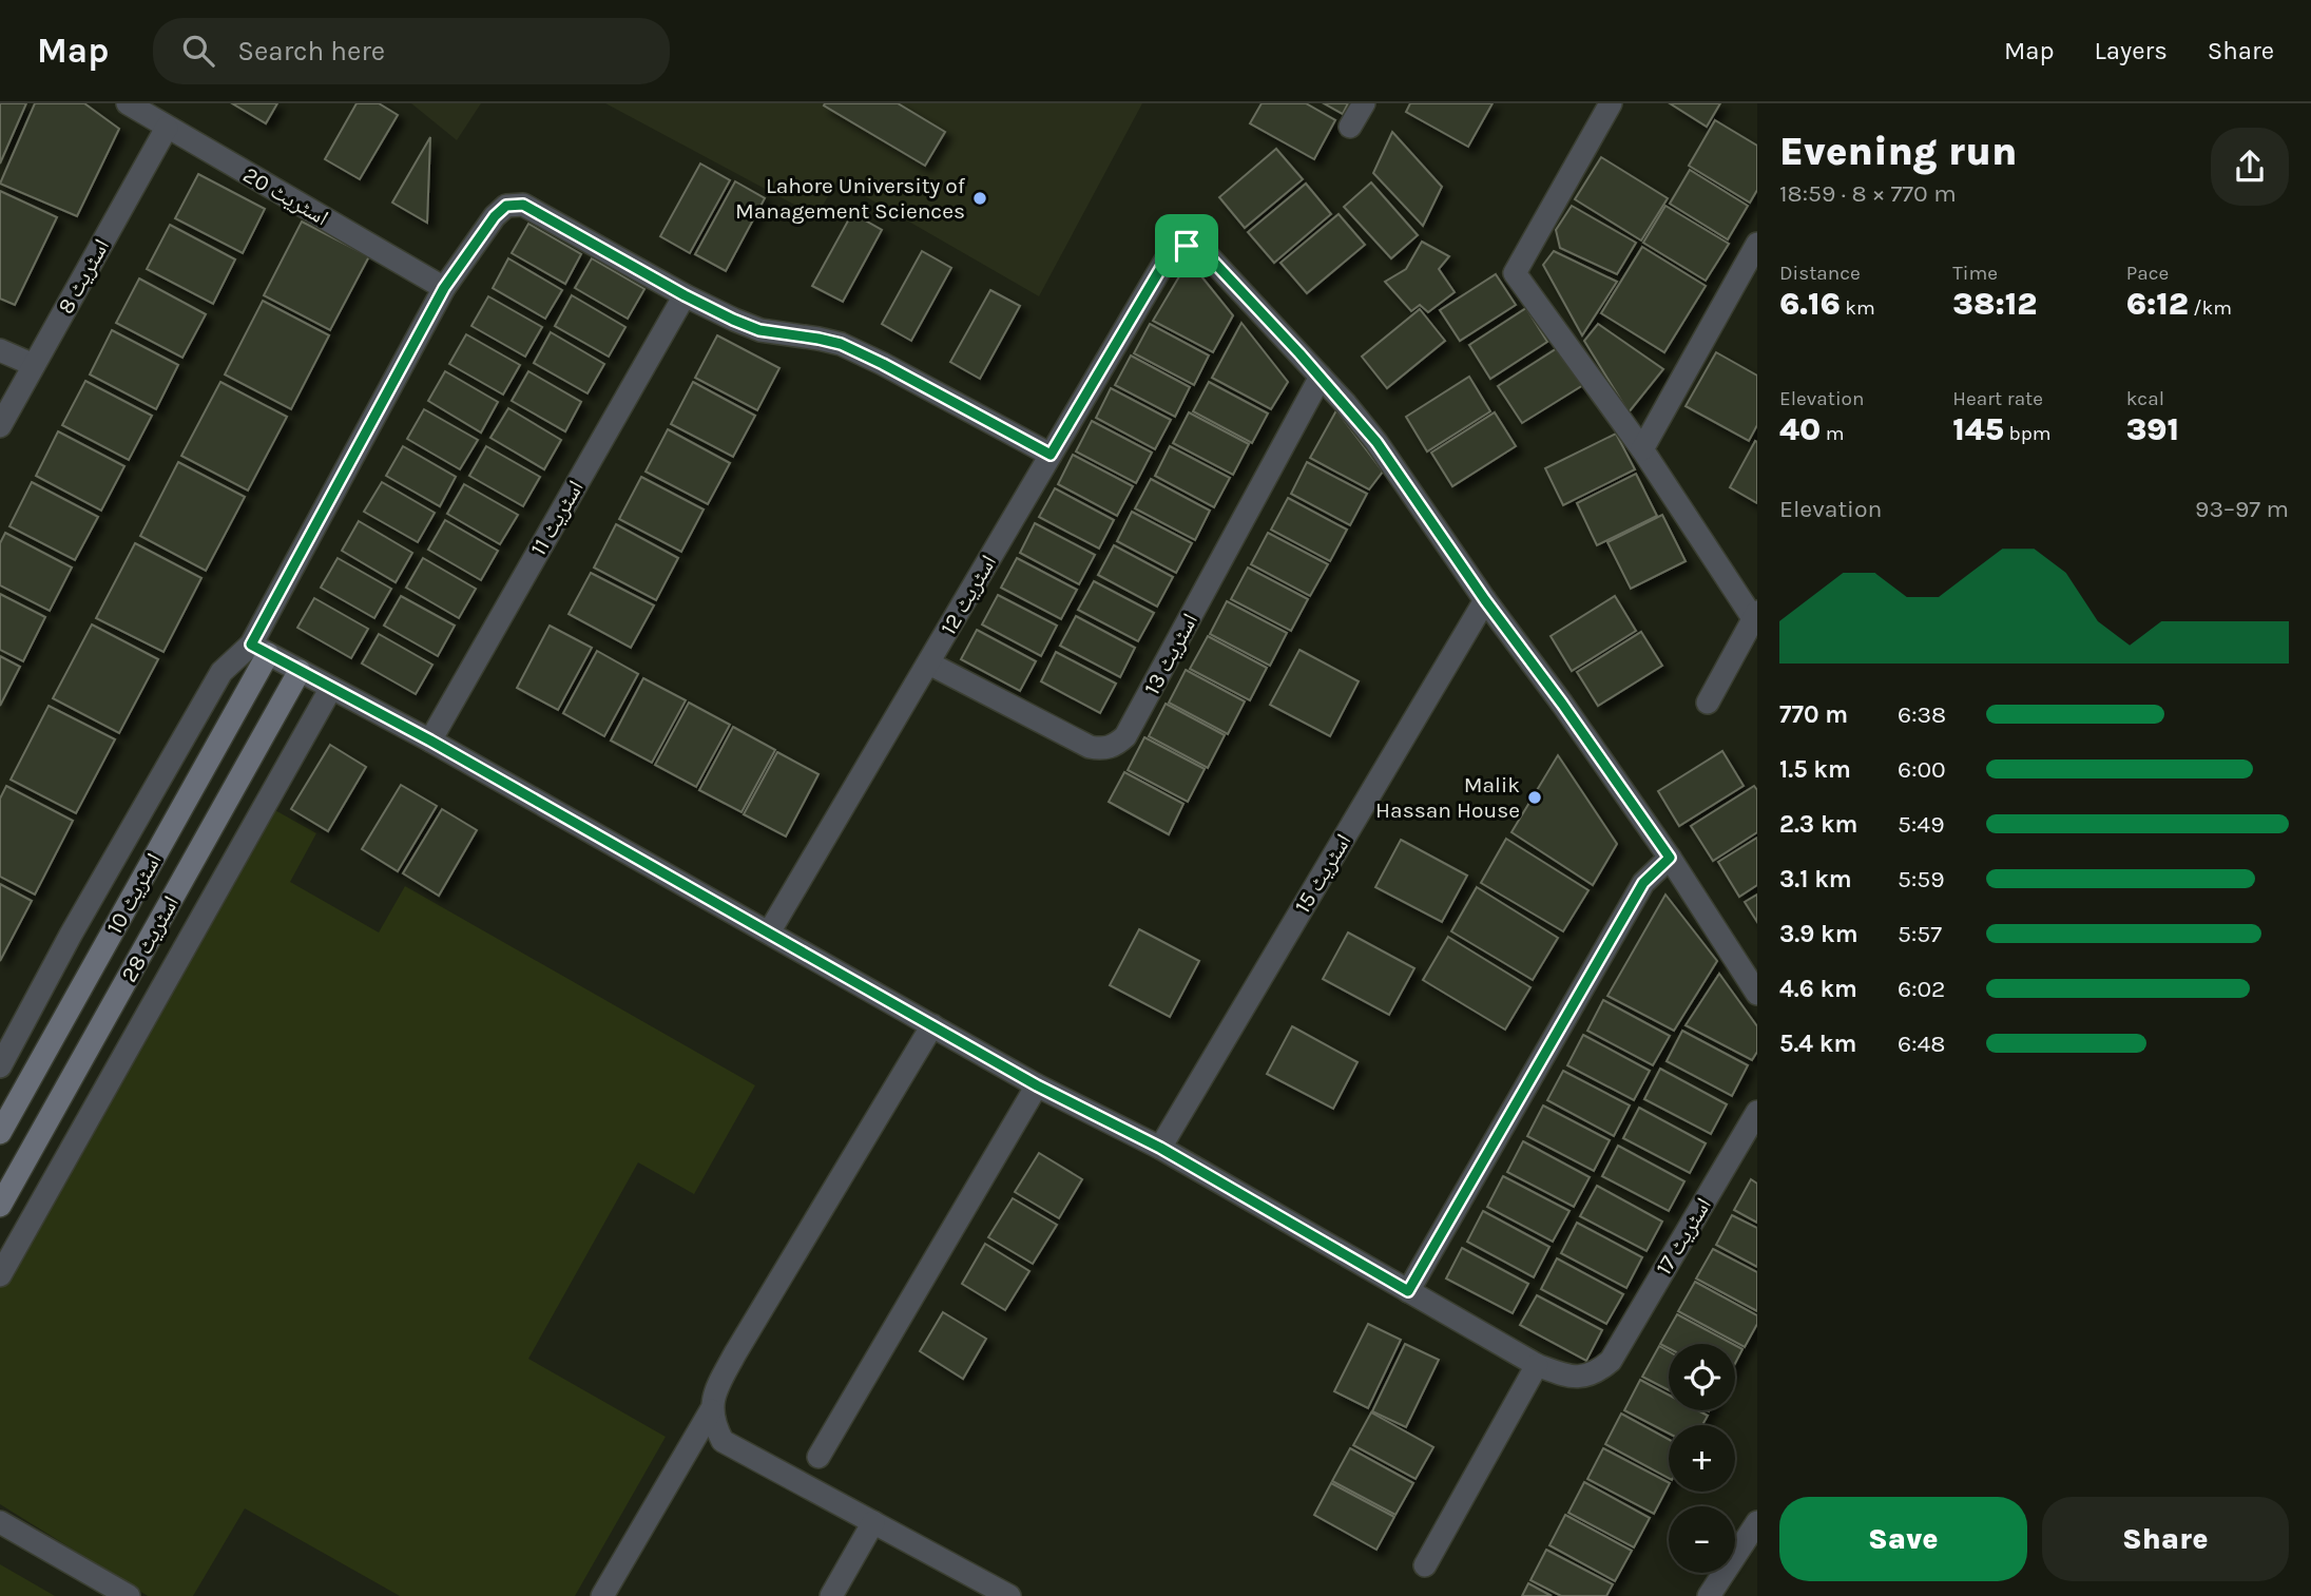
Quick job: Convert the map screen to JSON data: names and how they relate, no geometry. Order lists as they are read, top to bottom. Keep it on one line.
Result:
{"streets":{"street":["اسٹریٹ 20","اسٹریٹ 8","اسٹریٹ 11","اسٹریٹ 12","اسٹریٹ 13","اسٹریٹ 15","اسٹریٹ 10","اسٹریٹ 28","اسٹریٹ 17"]},"crossings":[["اسٹریٹ 20","اسٹریٹ 8"],["اسٹریٹ 20","اسٹریٹ 10"],["اسٹریٹ 11","اسٹریٹ 10"],["اسٹریٹ 12","اسٹریٹ 13"]],"places":["Lahore University of Management Sciences","Malik Hassan House"],"page":{"header":"Map","search":"Search here","nav":["Map","Layers","Share"],"heading":["Evening run","18:59 · 8 × 770 m"],"stats":[["Distance","6.16 km"],["Time","38:12"],["Pace","6:12 /km"],["Elevation","40 m"],["Heart rate","145 bpm"],["kcal","391"]],"chart":["Elevation","93–97 m"],"list":[{"name":"770 m","note":"6:38"},{"name":"1.5 km","note":"6:00"},{"name":"2.3 km","note":"5:49"},{"name":"3.1 km","note":"5:59"},{"name":"3.9 km","note":"5:57"},{"name":"4.6 km","note":"6:02"},{"name":"5.4 km","note":"6:48"}],"map_buttons":["+","−"],"buttons":["Save","Share"]}}
